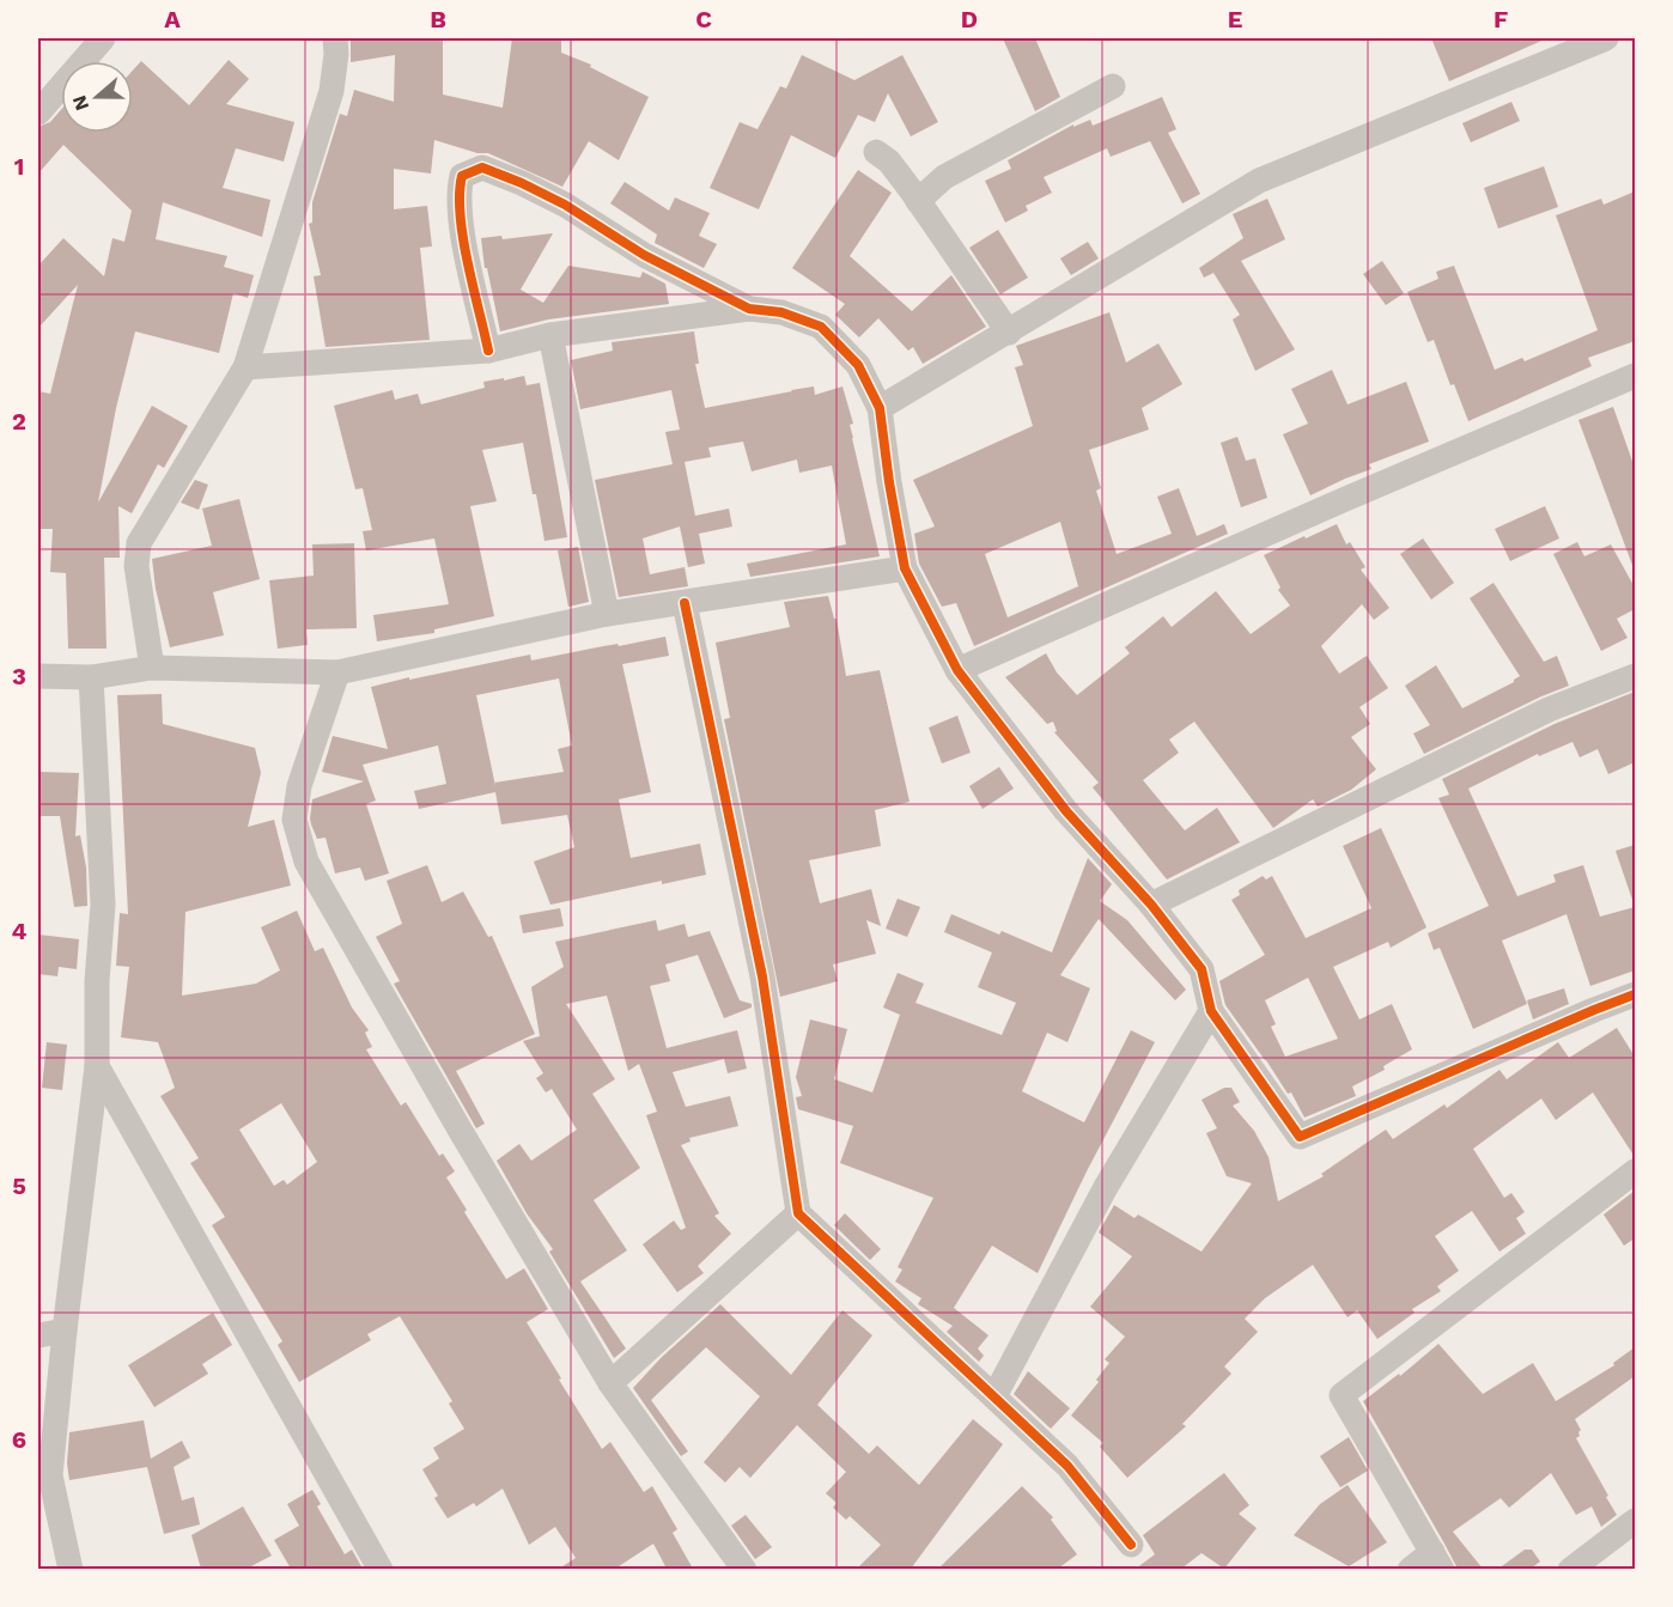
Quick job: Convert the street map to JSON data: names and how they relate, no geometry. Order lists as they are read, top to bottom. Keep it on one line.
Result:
{"north":"left","grid":{"columns":["A","B","C","D","E","F"],"rows":["1","2","3","4","5","6"]}}
